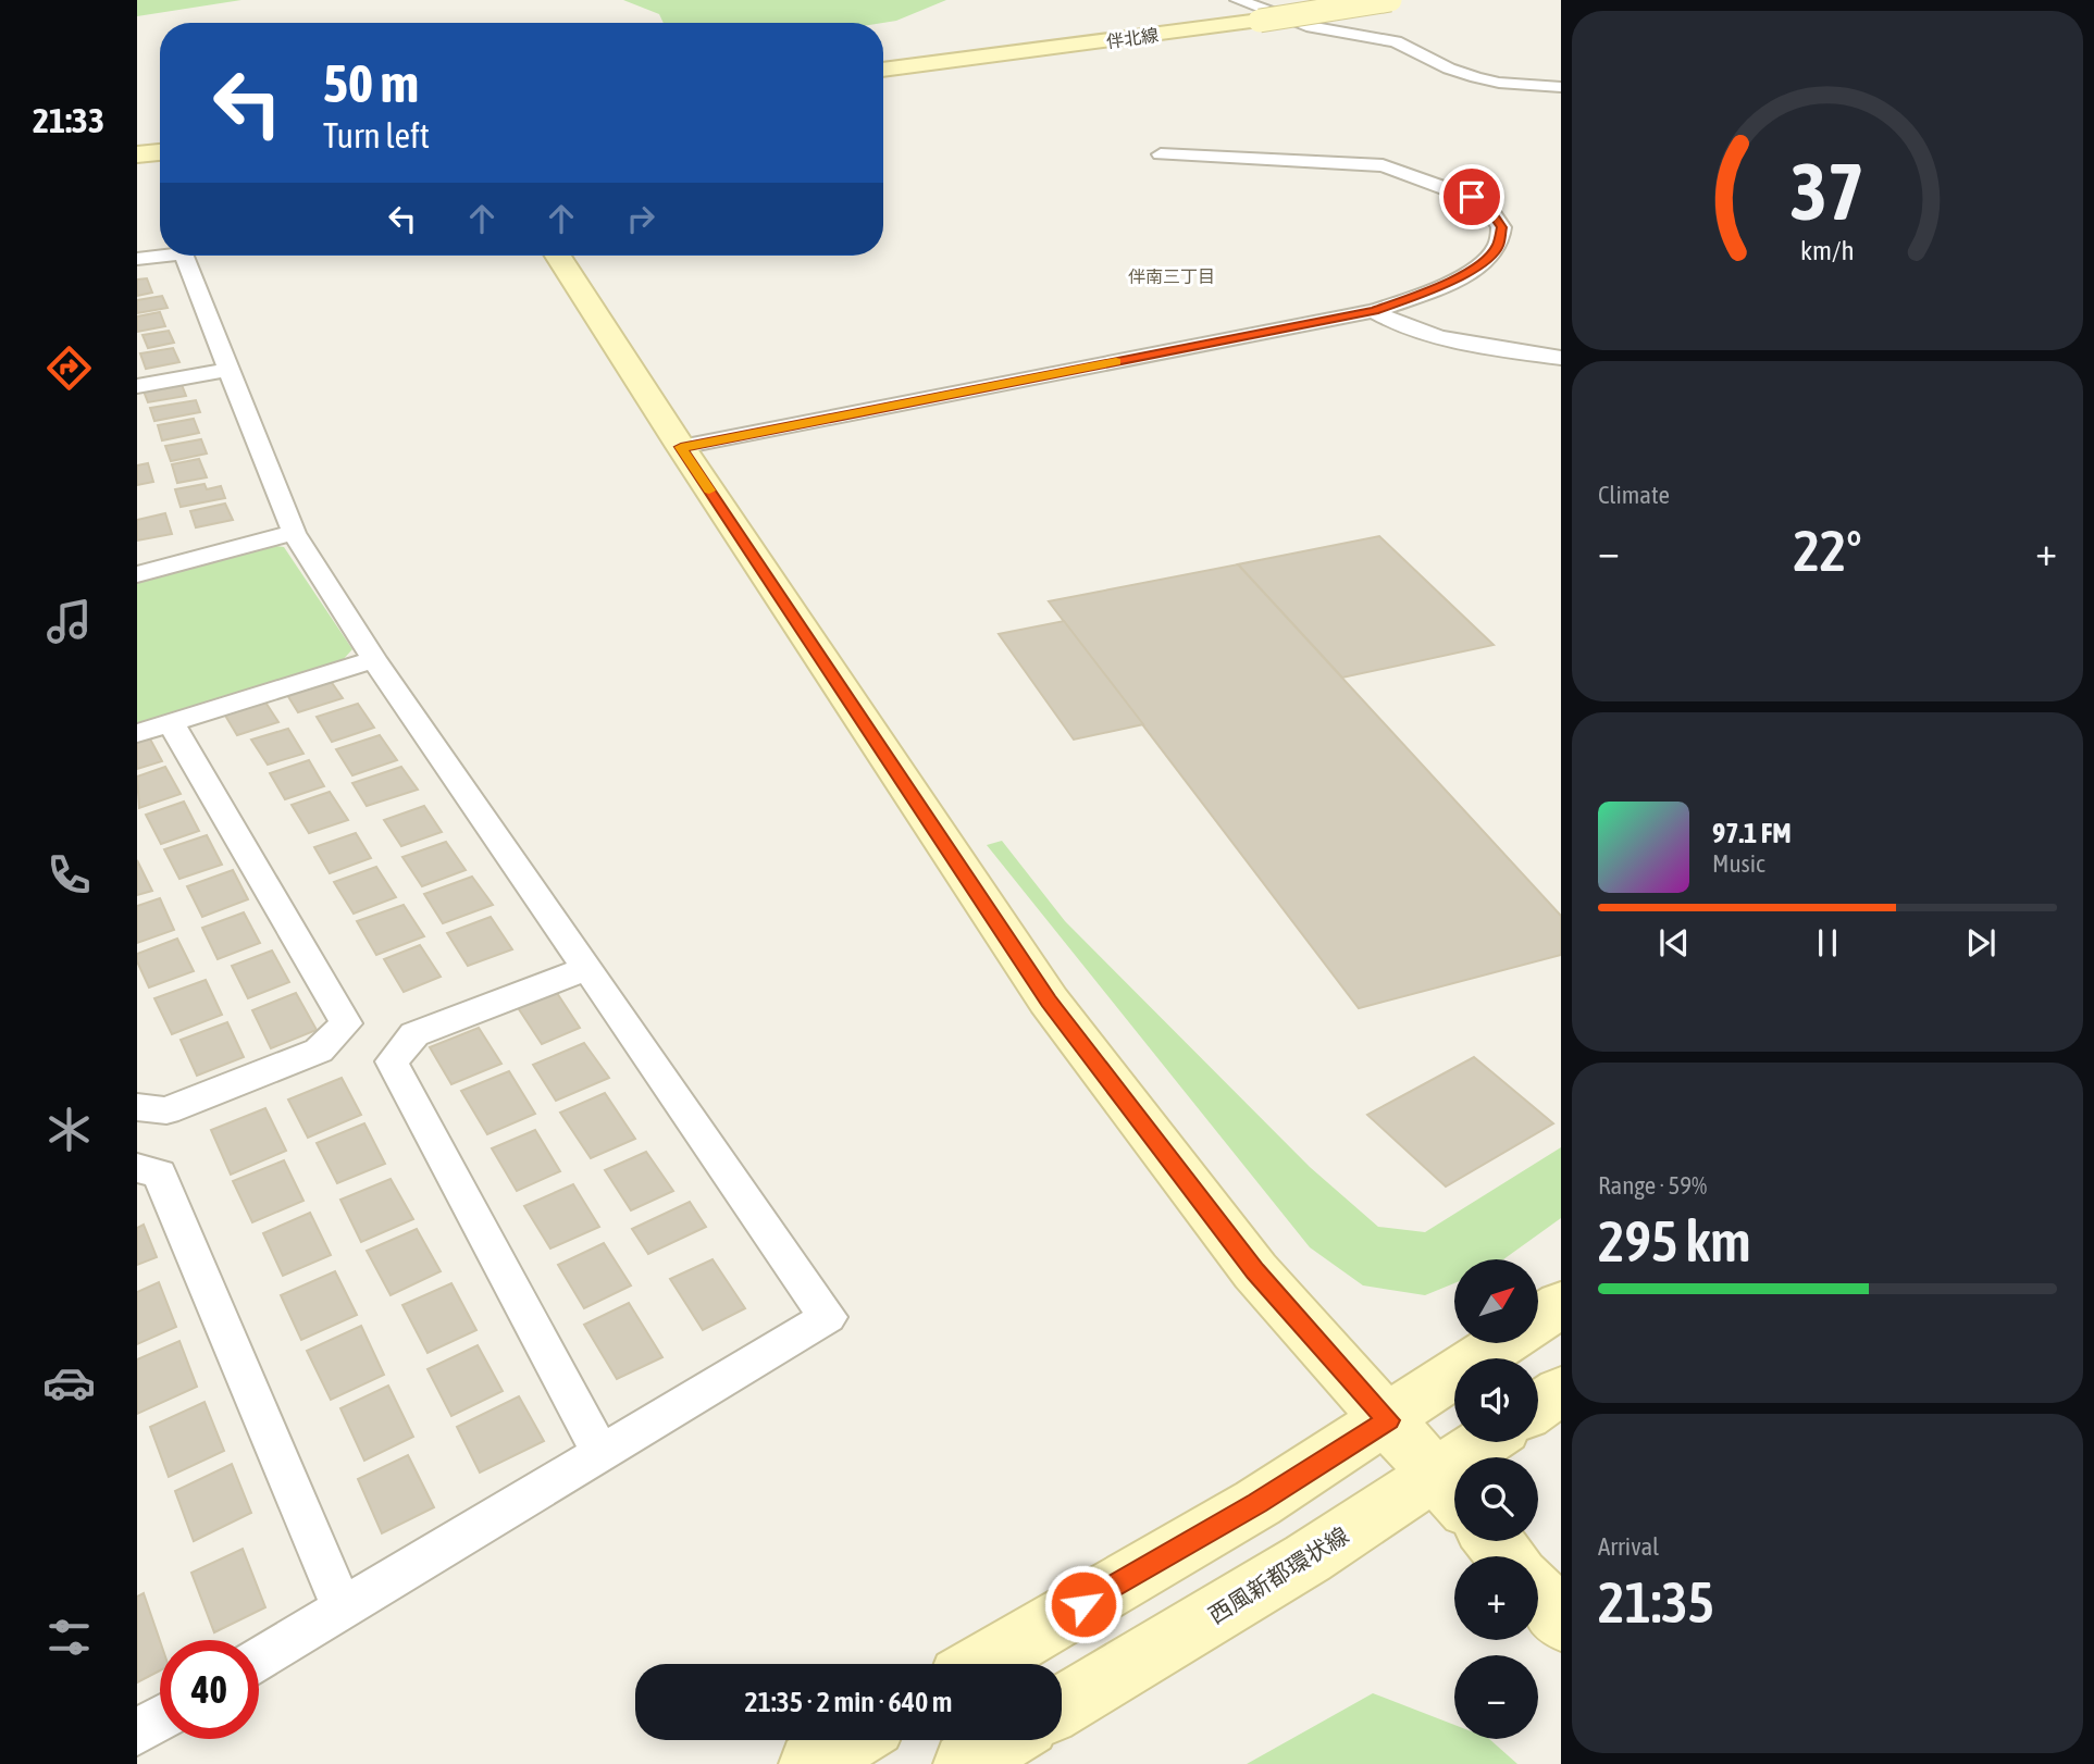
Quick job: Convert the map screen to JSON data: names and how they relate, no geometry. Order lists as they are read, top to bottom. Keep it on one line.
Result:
{"streets":{"street":["伴北線","西風新都環状線"]},"districts":["伴南三丁目"],"north":"top right","page":{"tabs":"21:33","turn":["50 m","Turn left"],"tile":["Climate",["Range · 59%","295 km"],["Arrival","21:35"]],"heat":["−","22°","+"],"song":["97.1 FM","Music"],"map_buttons":["+","−"],"limit":"40","trip":"21:35 · 2 min · 640 m","gauge":["37","km/h"]}}
